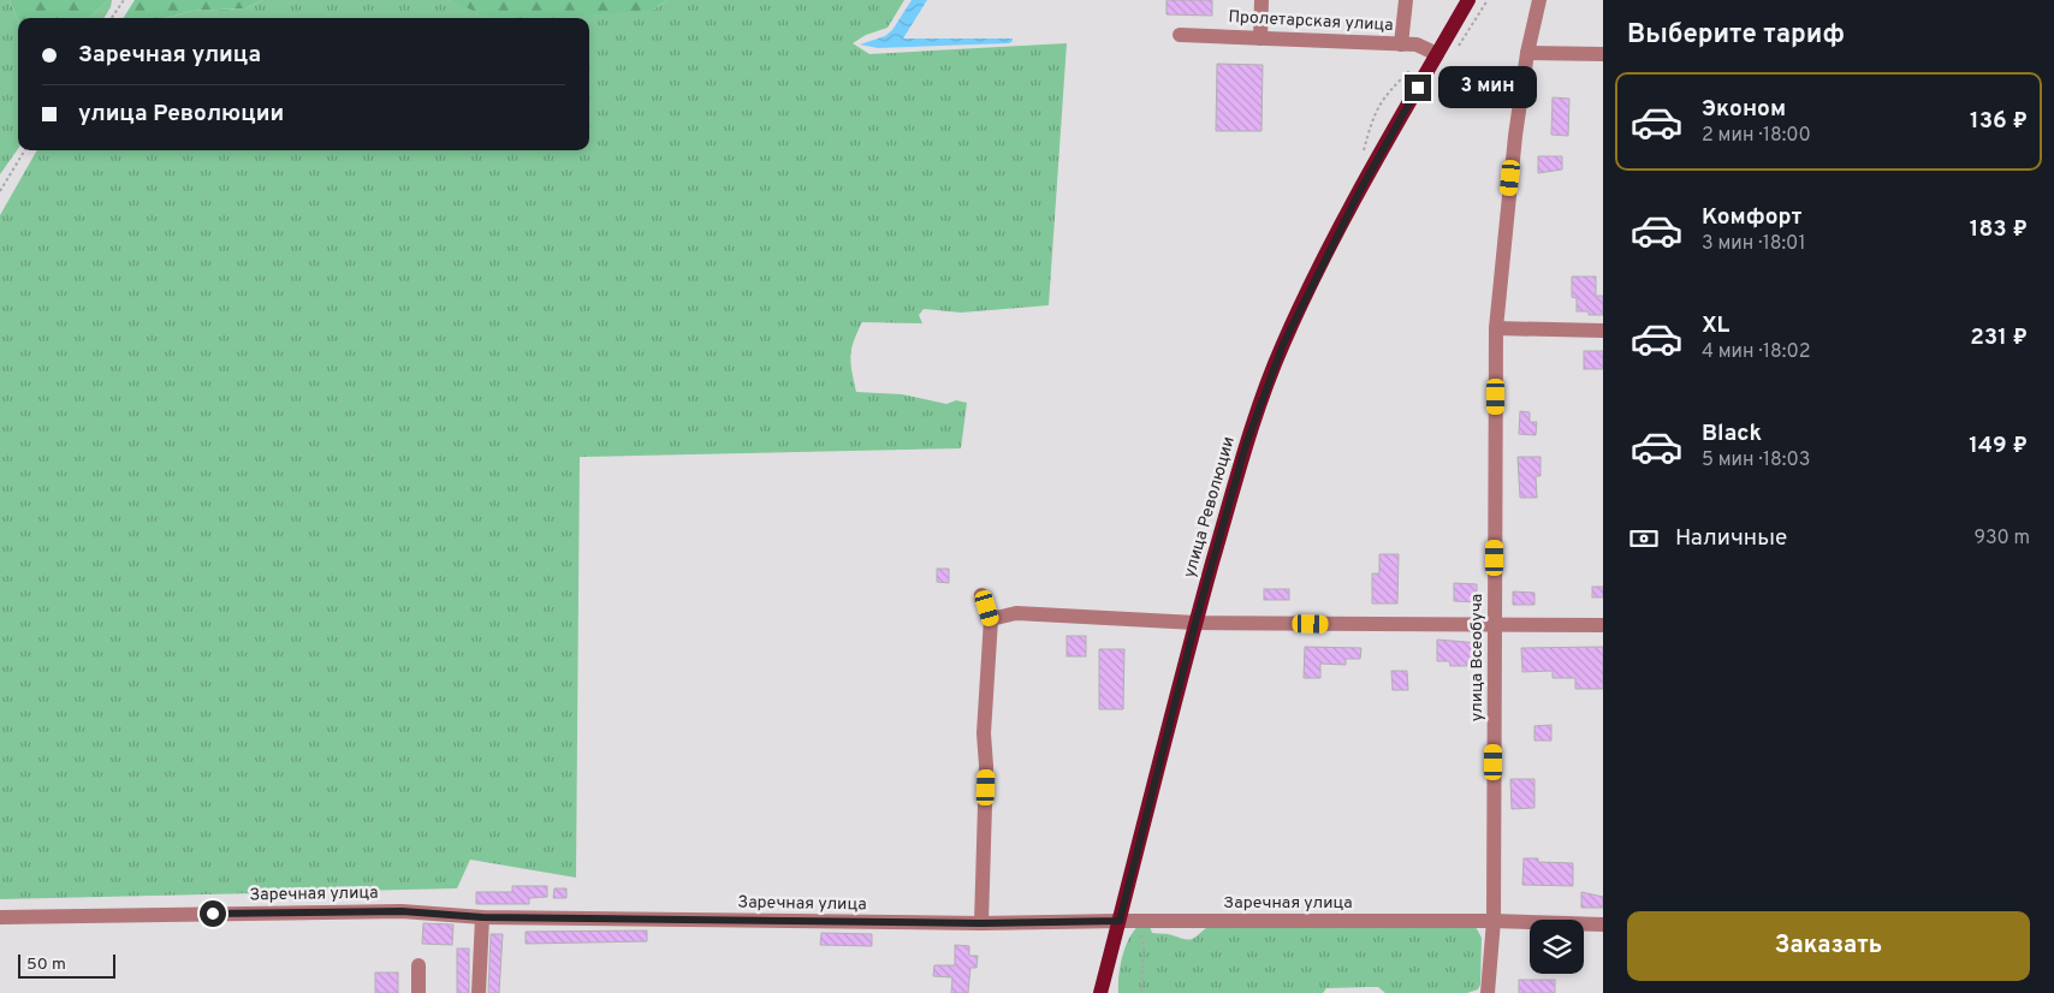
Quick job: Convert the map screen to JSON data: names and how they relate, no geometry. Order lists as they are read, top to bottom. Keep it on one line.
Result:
{"streets":{"main road":["улица Революции"],"street":["Пролетарская улица","улица Всеобуча","Заречная улица"]},"crossings":[["Пролетарская улица","улица Революции"],["улица Революции","Заречная улица"],["улица Всеобуча","Заречная улица"]],"scale_bar":"50 m","page":{"heading":"Выберите тариф","banner":["Заречная улица","улица Революции"],"bubble":"3 мин","list":[{"name":"Эконом","note":"2 мин · 18:00","value":"136 ₽"},{"name":"Комфорт","note":"3 мин · 18:01","value":"183 ₽"},{"name":"XL","note":"4 мин · 18:02","value":"231 ₽"},{"name":"Black","note":"5 мин · 18:03","value":"149 ₽"}],"pay":["Наличные","930 m"],"buttons":"Заказать","scale":"50 m"}}
